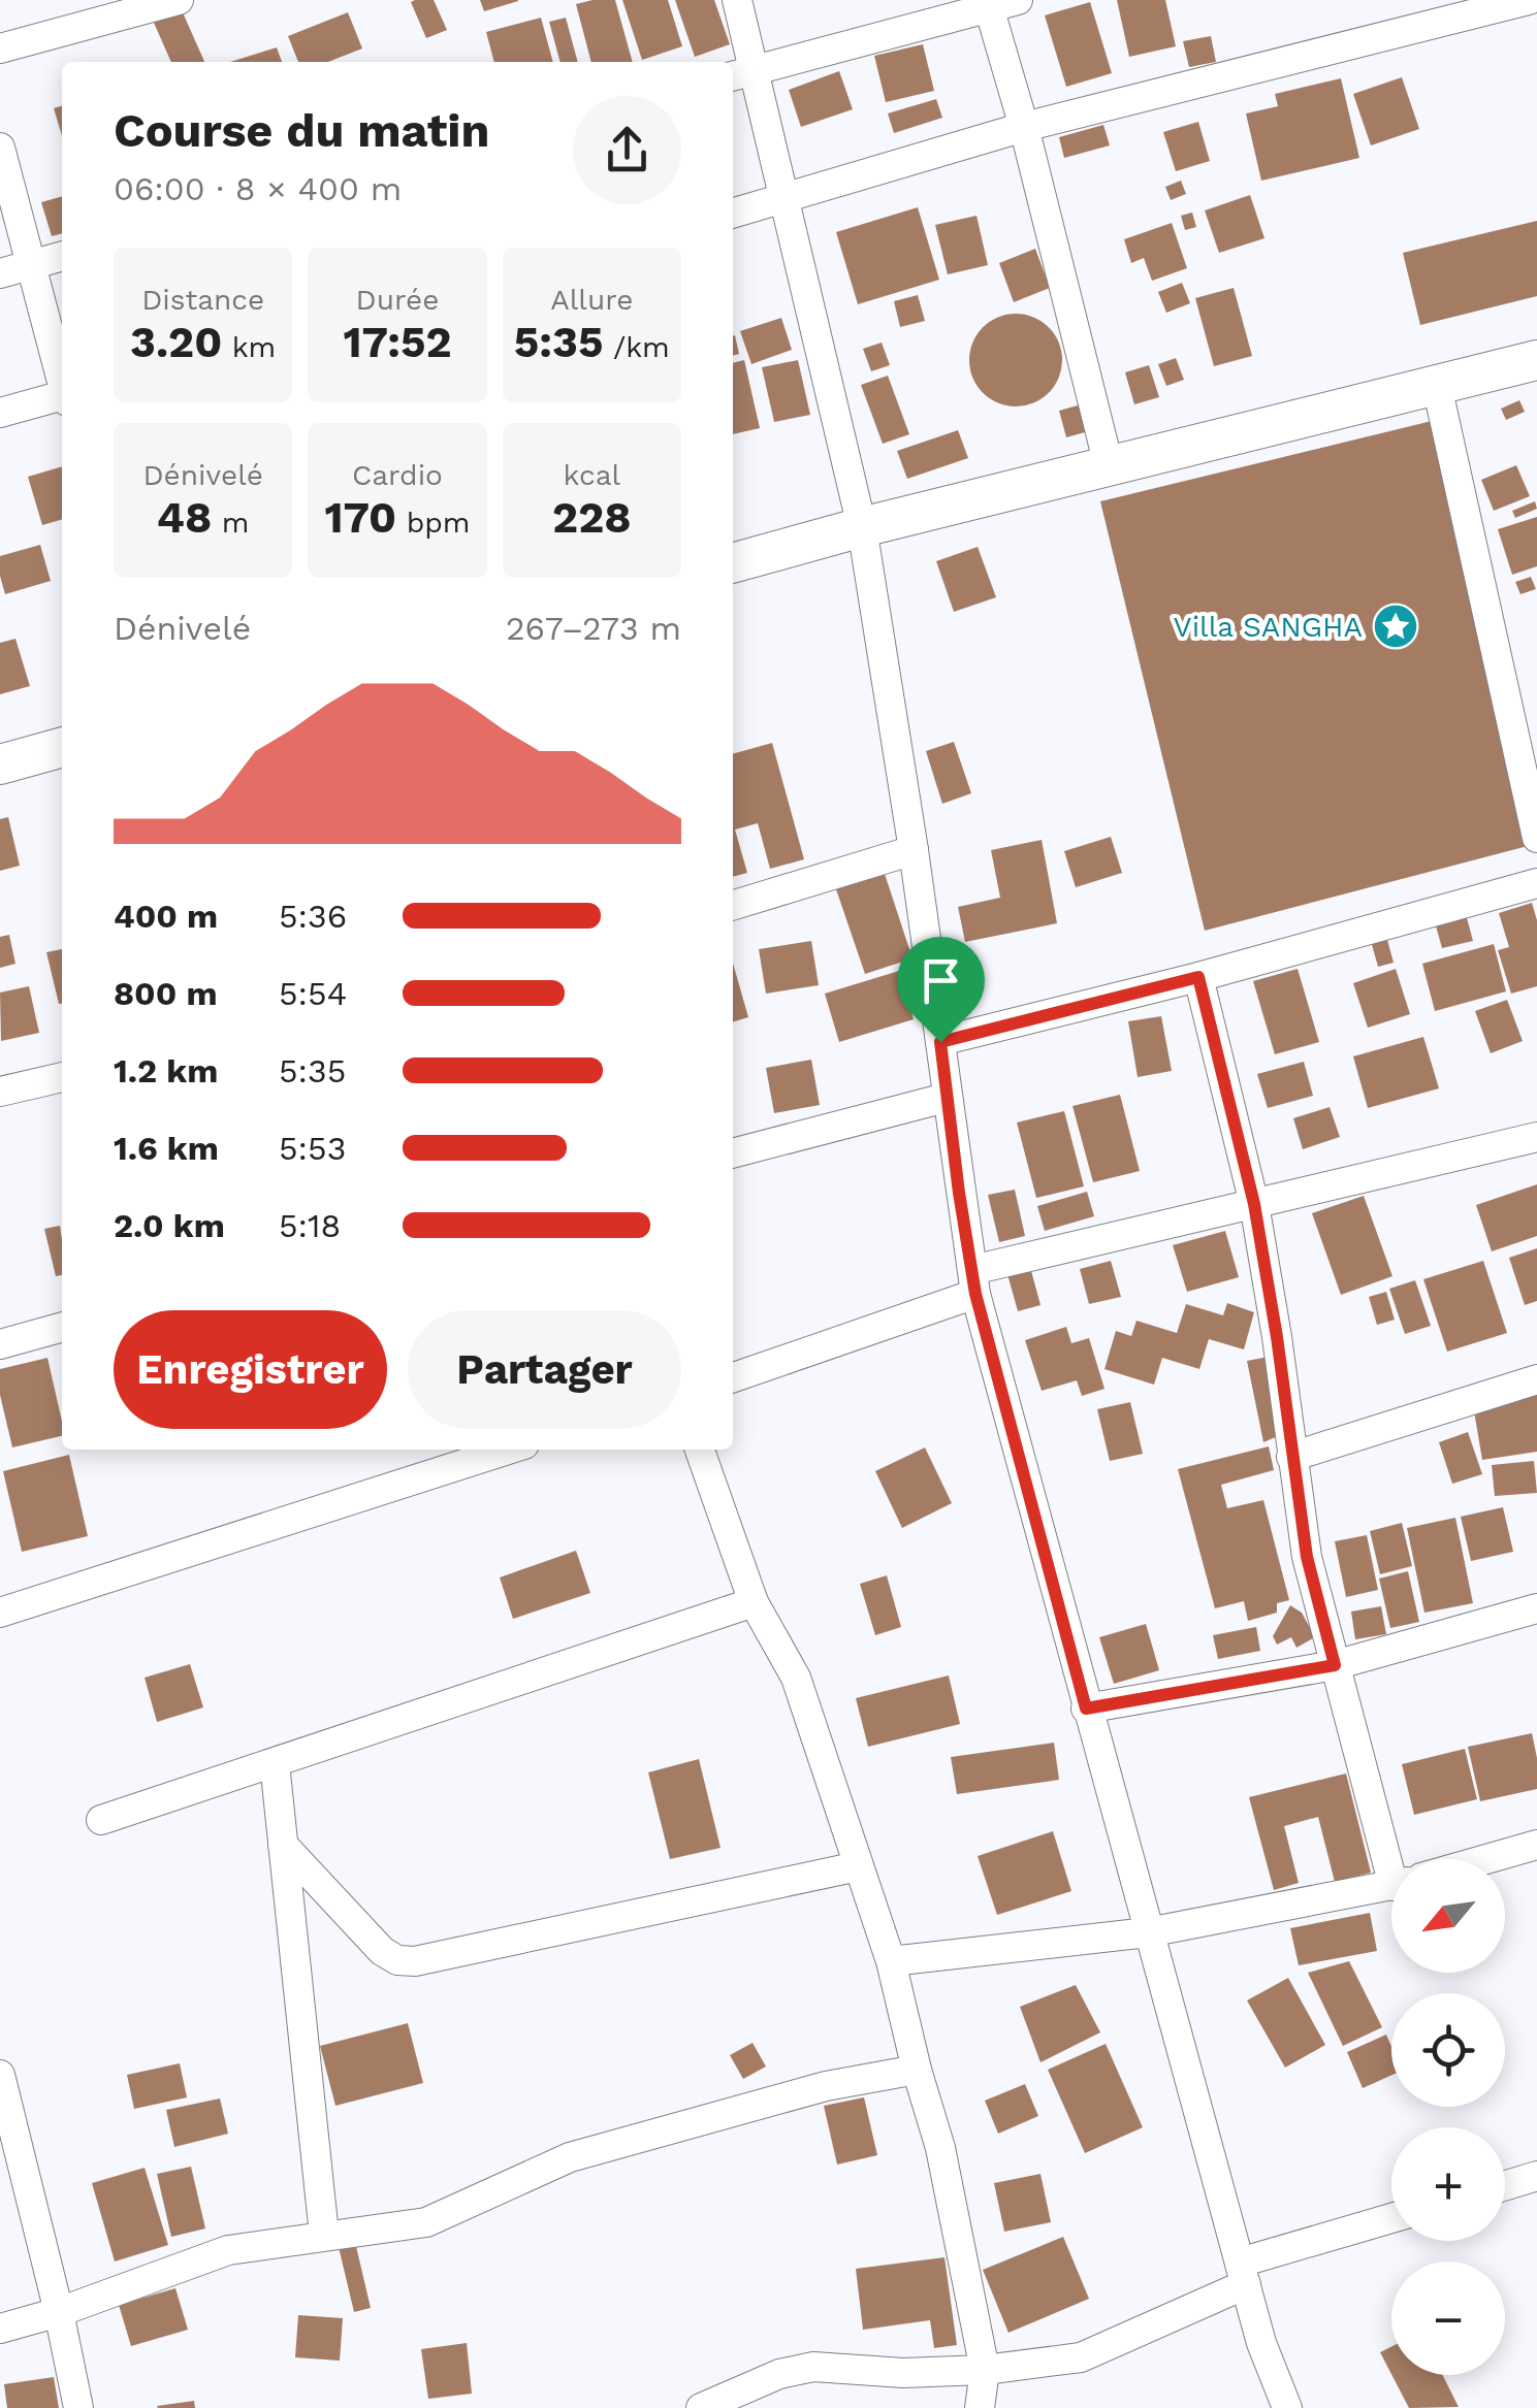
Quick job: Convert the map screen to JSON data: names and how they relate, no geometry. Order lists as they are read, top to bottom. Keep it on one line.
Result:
{"places":{"place":["Villa SANGHA"]},"north":"bottom left","page":{"heading":["Course du matin","06:00 · 8 × 400 m"],"stats":[["Distance","3.20 km"],["Durée","17:52"],["Allure","5:35 /km"],["Dénivelé","48 m"],["Cardio","170 bpm"],["kcal","228"]],"chart":["Dénivelé","267–273 m"],"list":[{"name":"400 m","note":"5:36"},{"name":"800 m","note":"5:54"},{"name":"1.2 km","note":"5:35"},{"name":"1.6 km","note":"5:53"},{"name":"2.0 km","note":"5:18"}],"buttons":["Enregistrer","Partager"],"map_buttons":["+","−"]}}
